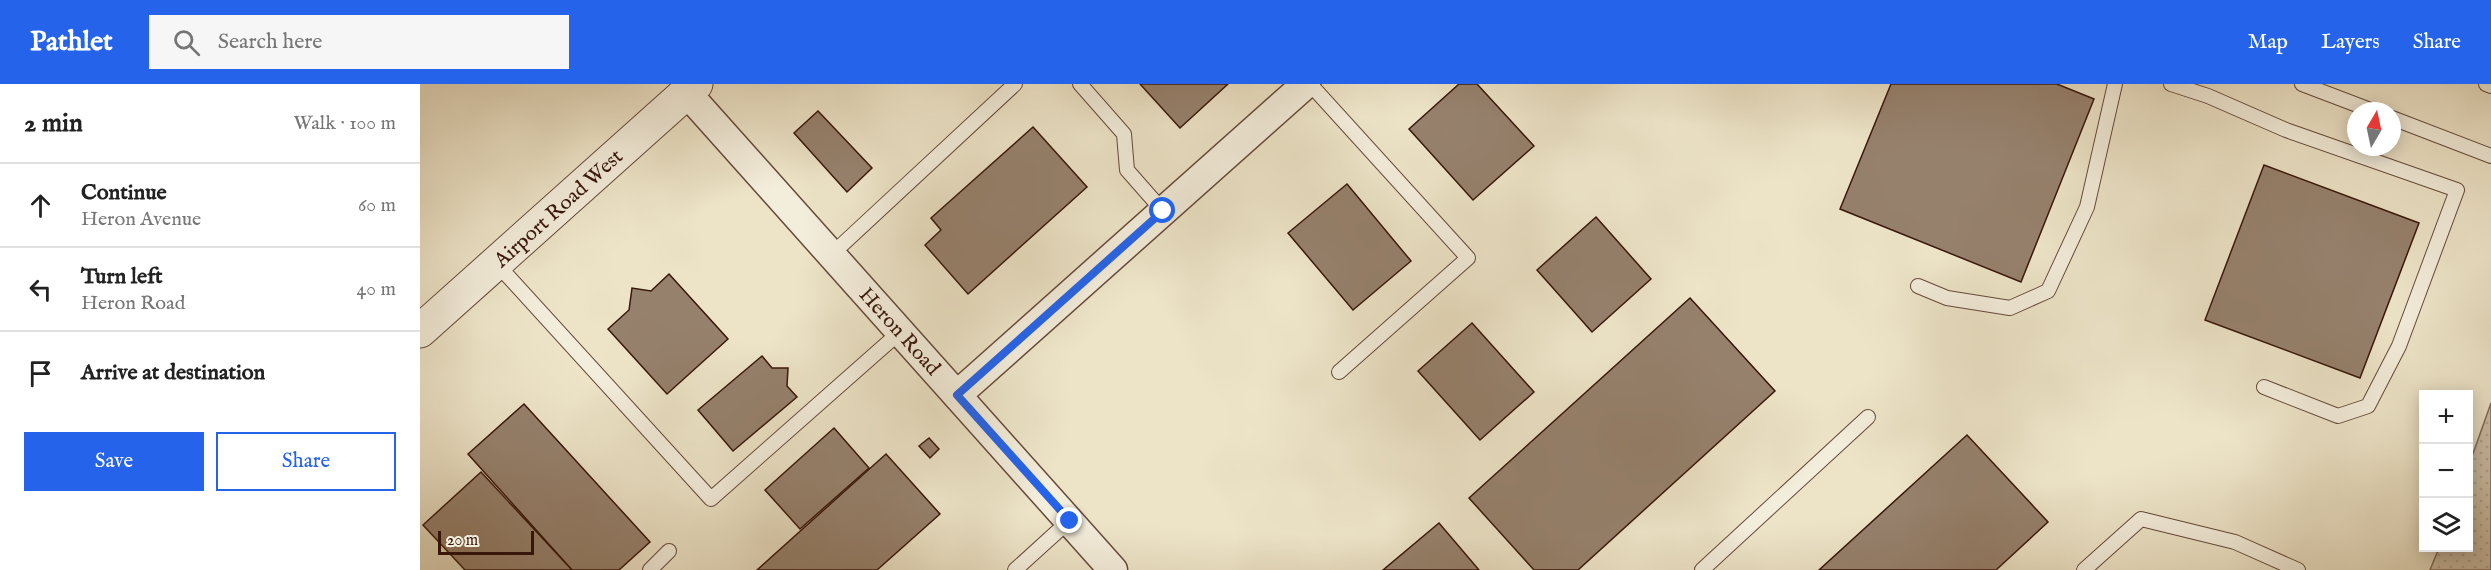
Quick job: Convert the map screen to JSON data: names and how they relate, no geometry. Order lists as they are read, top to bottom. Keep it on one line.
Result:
{"streets":{"street":["Airport Road West","Heron Road"]},"crossings":[["Airport Road West","Heron Road"]],"scale_bar":"20 m","north":"top","page":{"header":"Pathlet","search":"Search here","nav":["Map","Layers","Share"],"heading":["2 min","Walk · 100 m"],"list":[["Continue","Heron Avenue","60 m"],["Turn left","Heron Road","40 m"],"Arrive at destination"],"map_buttons":["+","−"],"buttons":["Save","Share"],"scale":"20 m"}}
